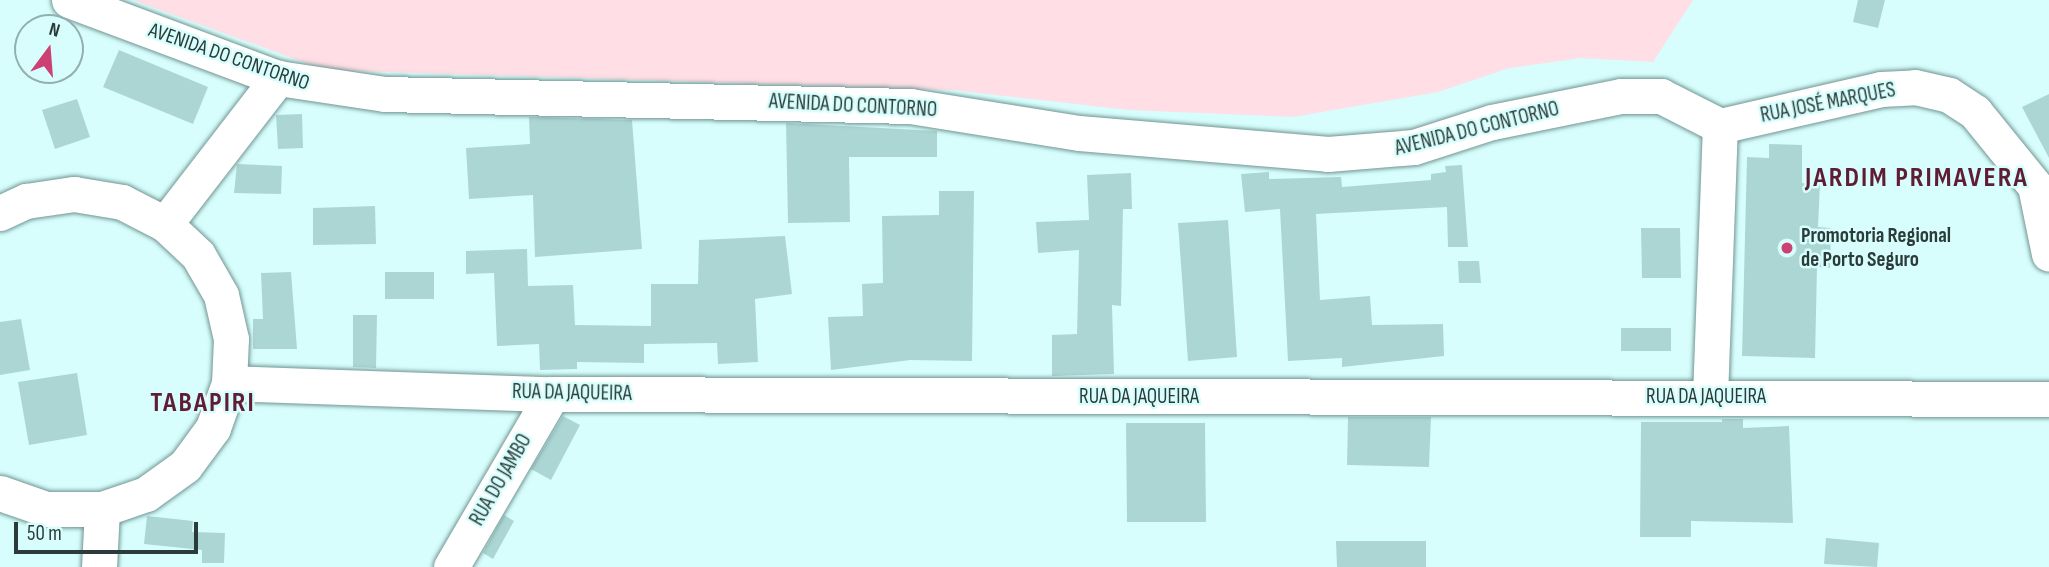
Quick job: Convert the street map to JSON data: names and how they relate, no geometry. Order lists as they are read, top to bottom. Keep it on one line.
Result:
{"streets":{"street":["AVENIDA DO CONTORNO","RUA JOSÉ MARQUES","RUA DA JAQUEIRA","RUA DO JAMBO"]},"crossings":[["AVENIDA DO CONTORNO","RUA JOSÉ MARQUES"],["RUA DA JAQUEIRA","RUA DO JAMBO"]],"districts":["JARDIM PRIMAVERA","TABAPIRI"],"places":["Promotoria Regional de Porto Seguro"],"scale_bar":"50 m","north":"top"}
